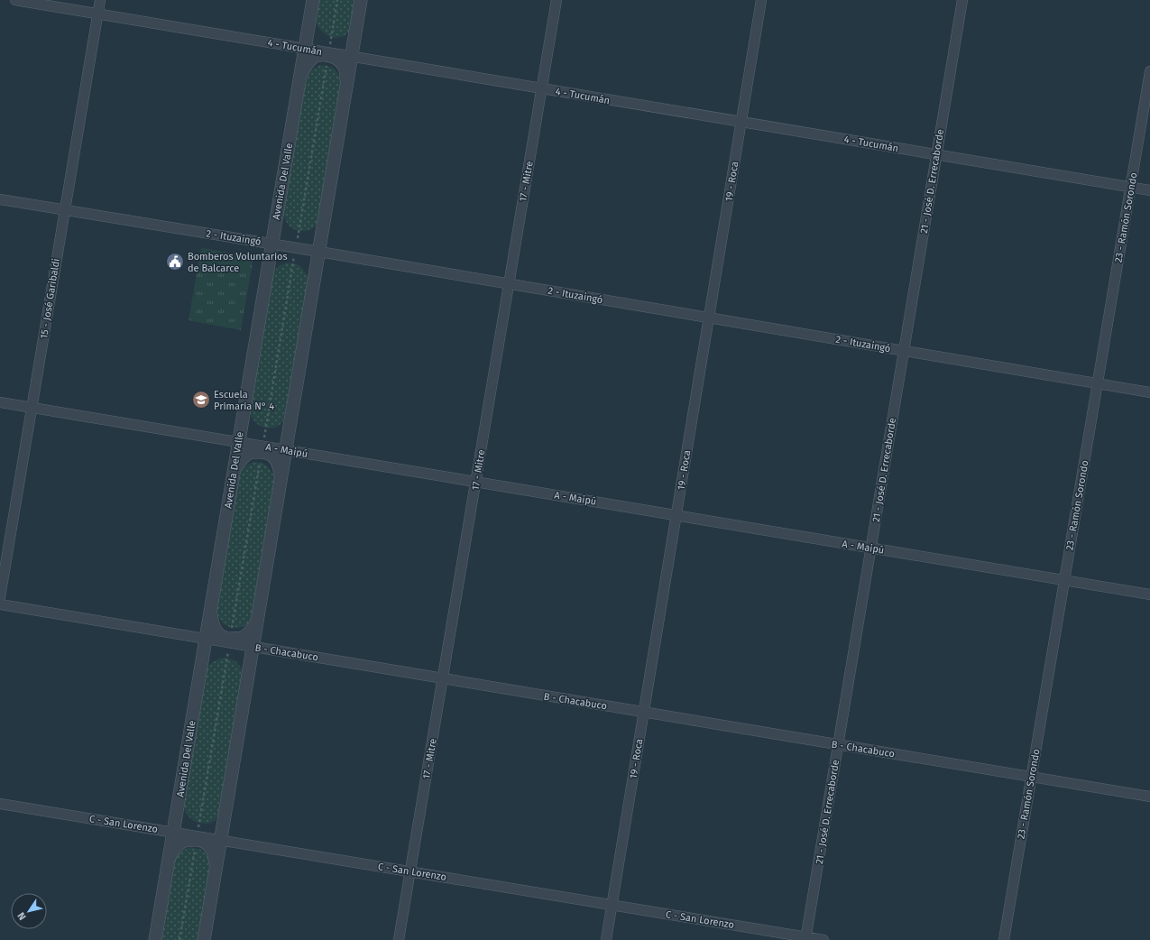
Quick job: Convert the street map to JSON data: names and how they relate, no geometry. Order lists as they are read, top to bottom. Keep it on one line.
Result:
{"streets":{"street":["4 - Tucumán","Avenida Del Valle","17 - Mitre","19 - Roca","21 - José D. Errecaborde","23 - Ramón Sorondo","2 - Ituzaingó","15 - José Garibaldi","A - Maipú","B - Chacabuco","C - San Lorenzo"]},"crossings":[["4 - Tucumán","Avenida Del Valle"],["4 - Tucumán","17 - Mitre"],["4 - Tucumán","19 - Roca"],["4 - Tucumán","21 - José D. Errecaborde"],["4 - Tucumán","23 - Ramón Sorondo"],["4 - Tucumán","15 - José Garibaldi"],["Avenida Del Valle","2 - Ituzaingó"],["Avenida Del Valle","A - Maipú"],["Avenida Del Valle","B - Chacabuco"],["Avenida Del Valle","C - San Lorenzo"],["17 - Mitre","2 - Ituzaingó"],["17 - Mitre","A - Maipú"],["17 - Mitre","B - Chacabuco"],["17 - Mitre","C - San Lorenzo"],["19 - Roca","2 - Ituzaingó"],["19 - Roca","A - Maipú"],["19 - Roca","B - Chacabuco"],["19 - Roca","C - San Lorenzo"],["21 - José D. Errecaborde","2 - Ituzaingó"],["21 - José D. Errecaborde","A - Maipú"],["21 - José D. Errecaborde","B - Chacabuco"],["21 - José D. Errecaborde","C - San Lorenzo"],["23 - Ramón Sorondo","2 - Ituzaingó"],["23 - Ramón Sorondo","A - Maipú"],["23 - Ramón Sorondo","B - Chacabuco"],["2 - Ituzaingó","15 - José Garibaldi"],["15 - José Garibaldi","A - Maipú"]],"places":{"public building":["Bomberos Voluntarios de Balcarce"],"school or university":["Escuela Primaria N° 4"]},"north":"bottom left"}
